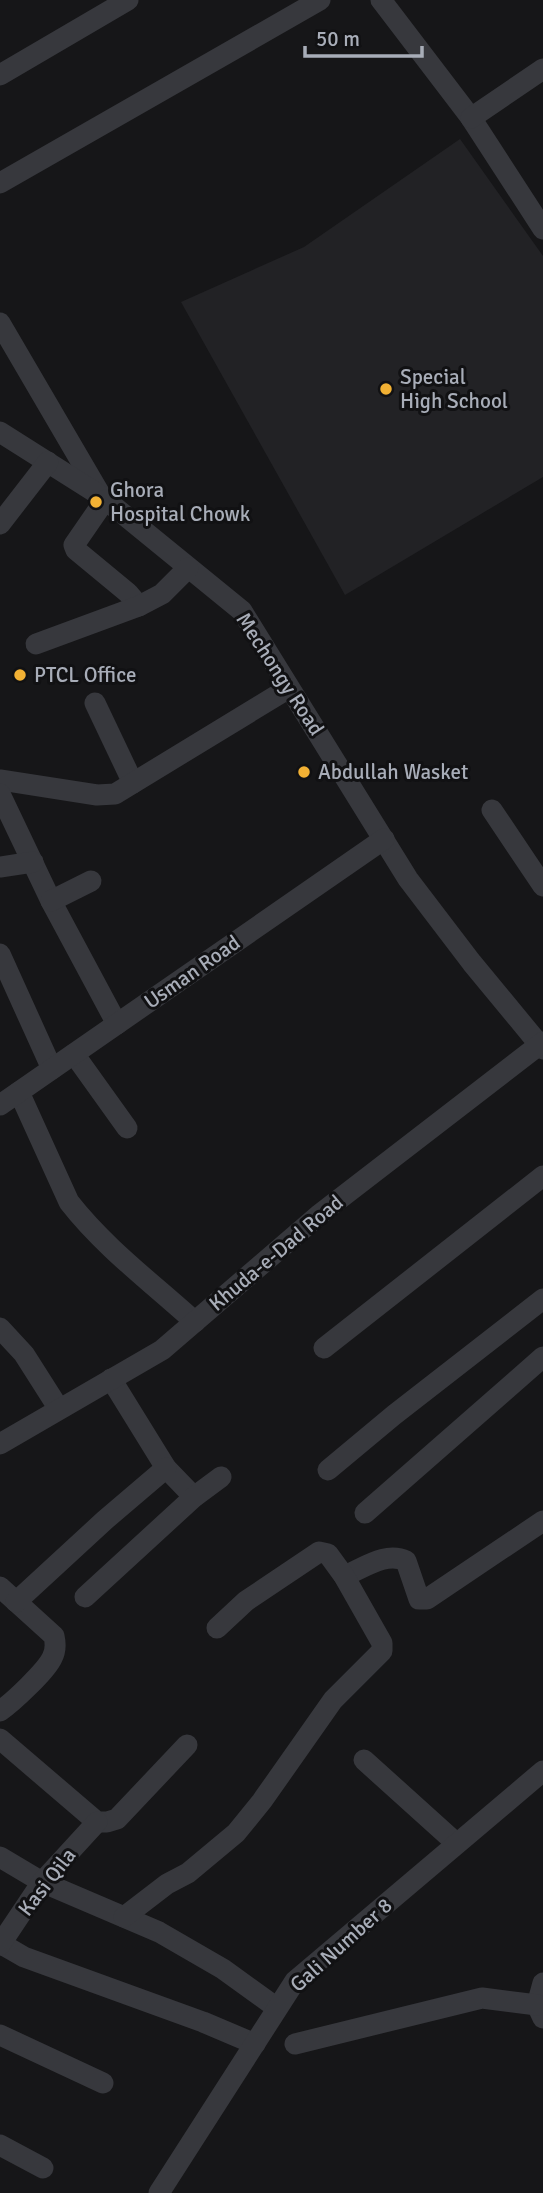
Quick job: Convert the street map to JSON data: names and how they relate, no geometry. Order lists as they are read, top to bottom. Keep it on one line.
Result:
{"streets":{"street":["Mechongy Road","Usman Road","Khuda-e-Dad Road","Kasi Qila","Gali Number 8"]},"crossings":[["Mechongy Road","Usman Road"],["Mechongy Road","Khuda-e-Dad Road"]],"places":["Special High School","Ghora Hospital Chowk","PTCL Office","Abdullah Wasket"],"scale_bar":"50 m"}
